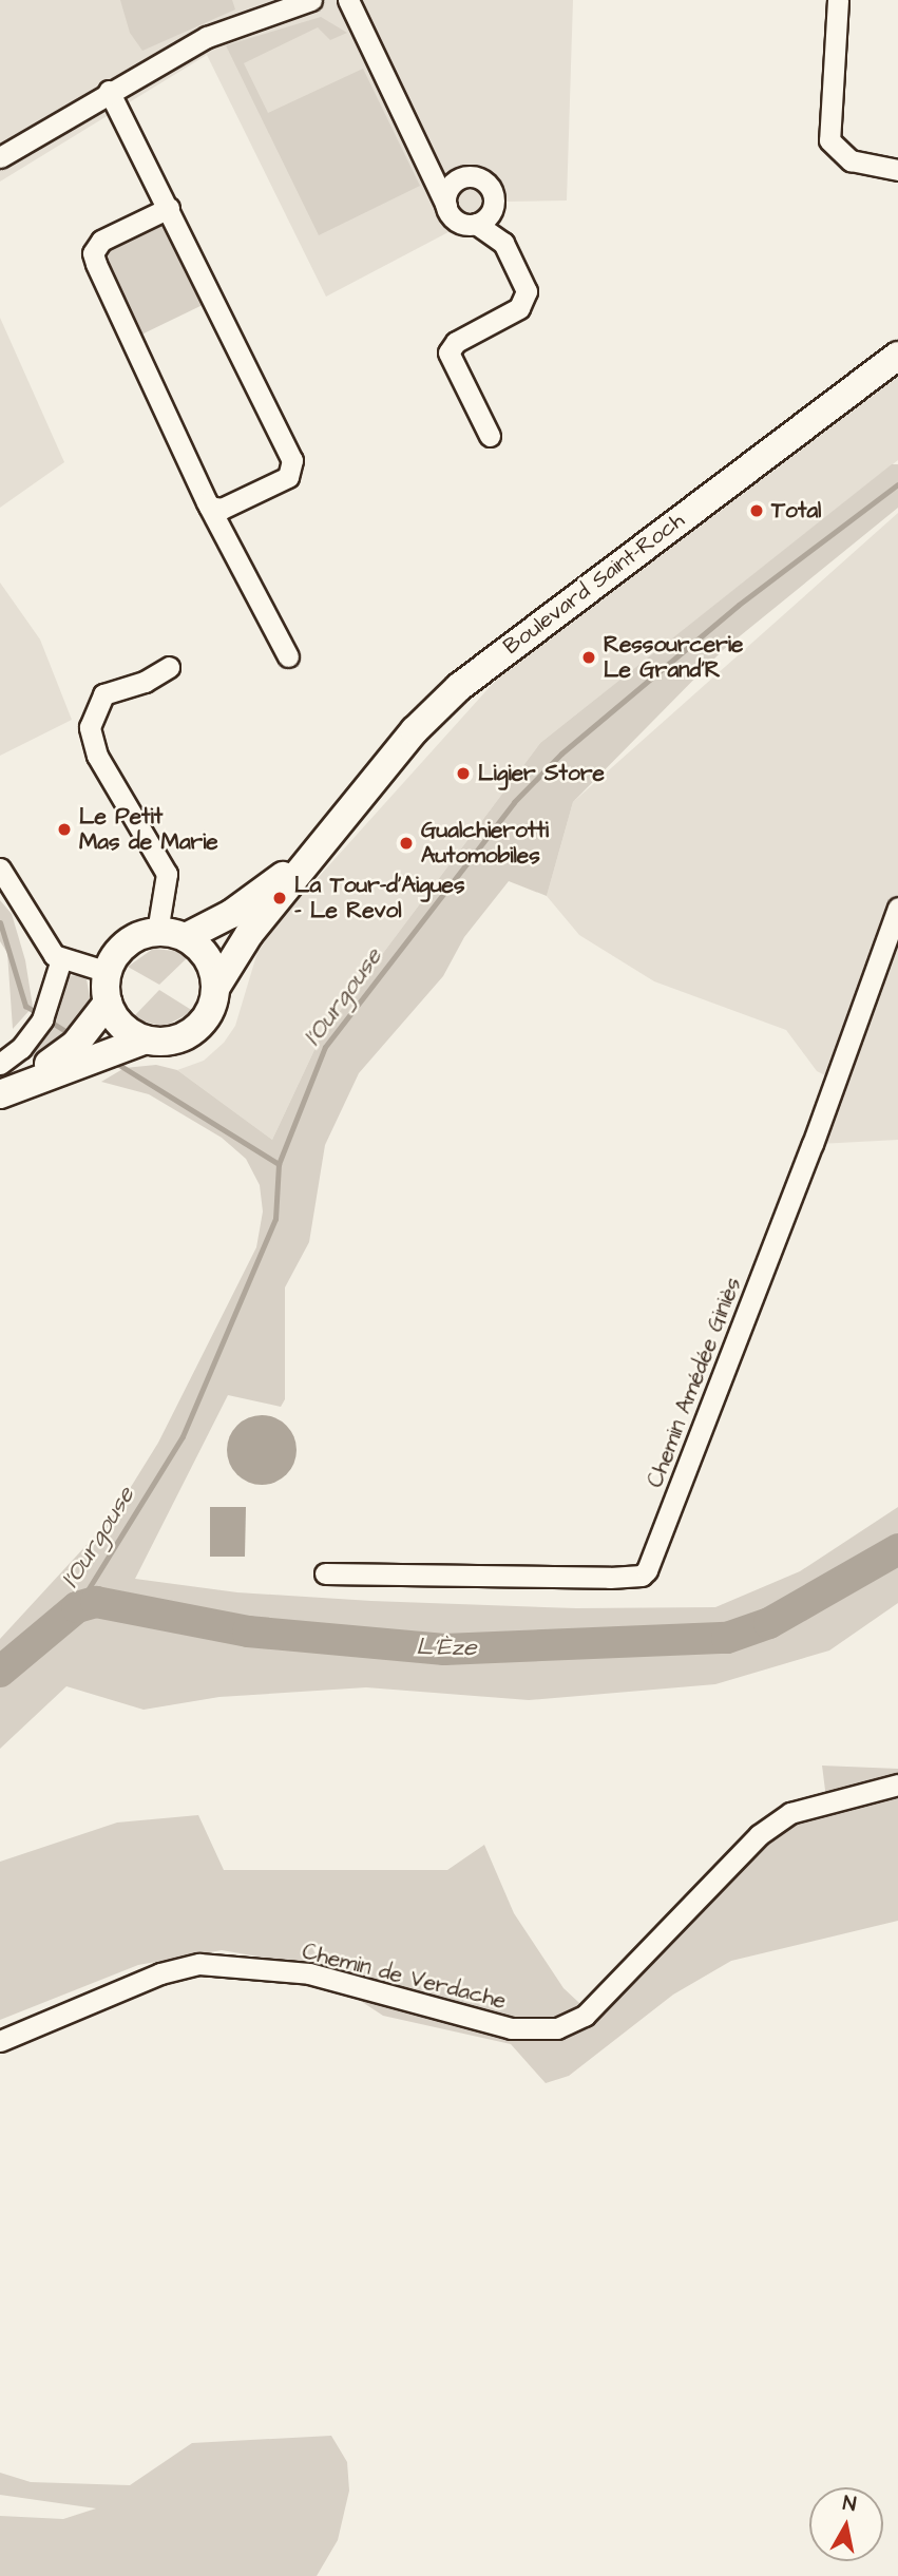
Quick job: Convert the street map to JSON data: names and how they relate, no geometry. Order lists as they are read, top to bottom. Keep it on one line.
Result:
{"streets":{"main road":["Boulevard Saint-Roch"],"street":["Chemin Amédée Giniès","Chemin de Verdache"]},"water":["l'Ourgouse","L'Èze"],"places":["Total","Ressourcerie Le Grand'R","Ligier Store","Le Petit Mas de Marie","Gualchierotti Automobiles","La Tour-d'Aigues - Le Revol"],"north":"top"}
